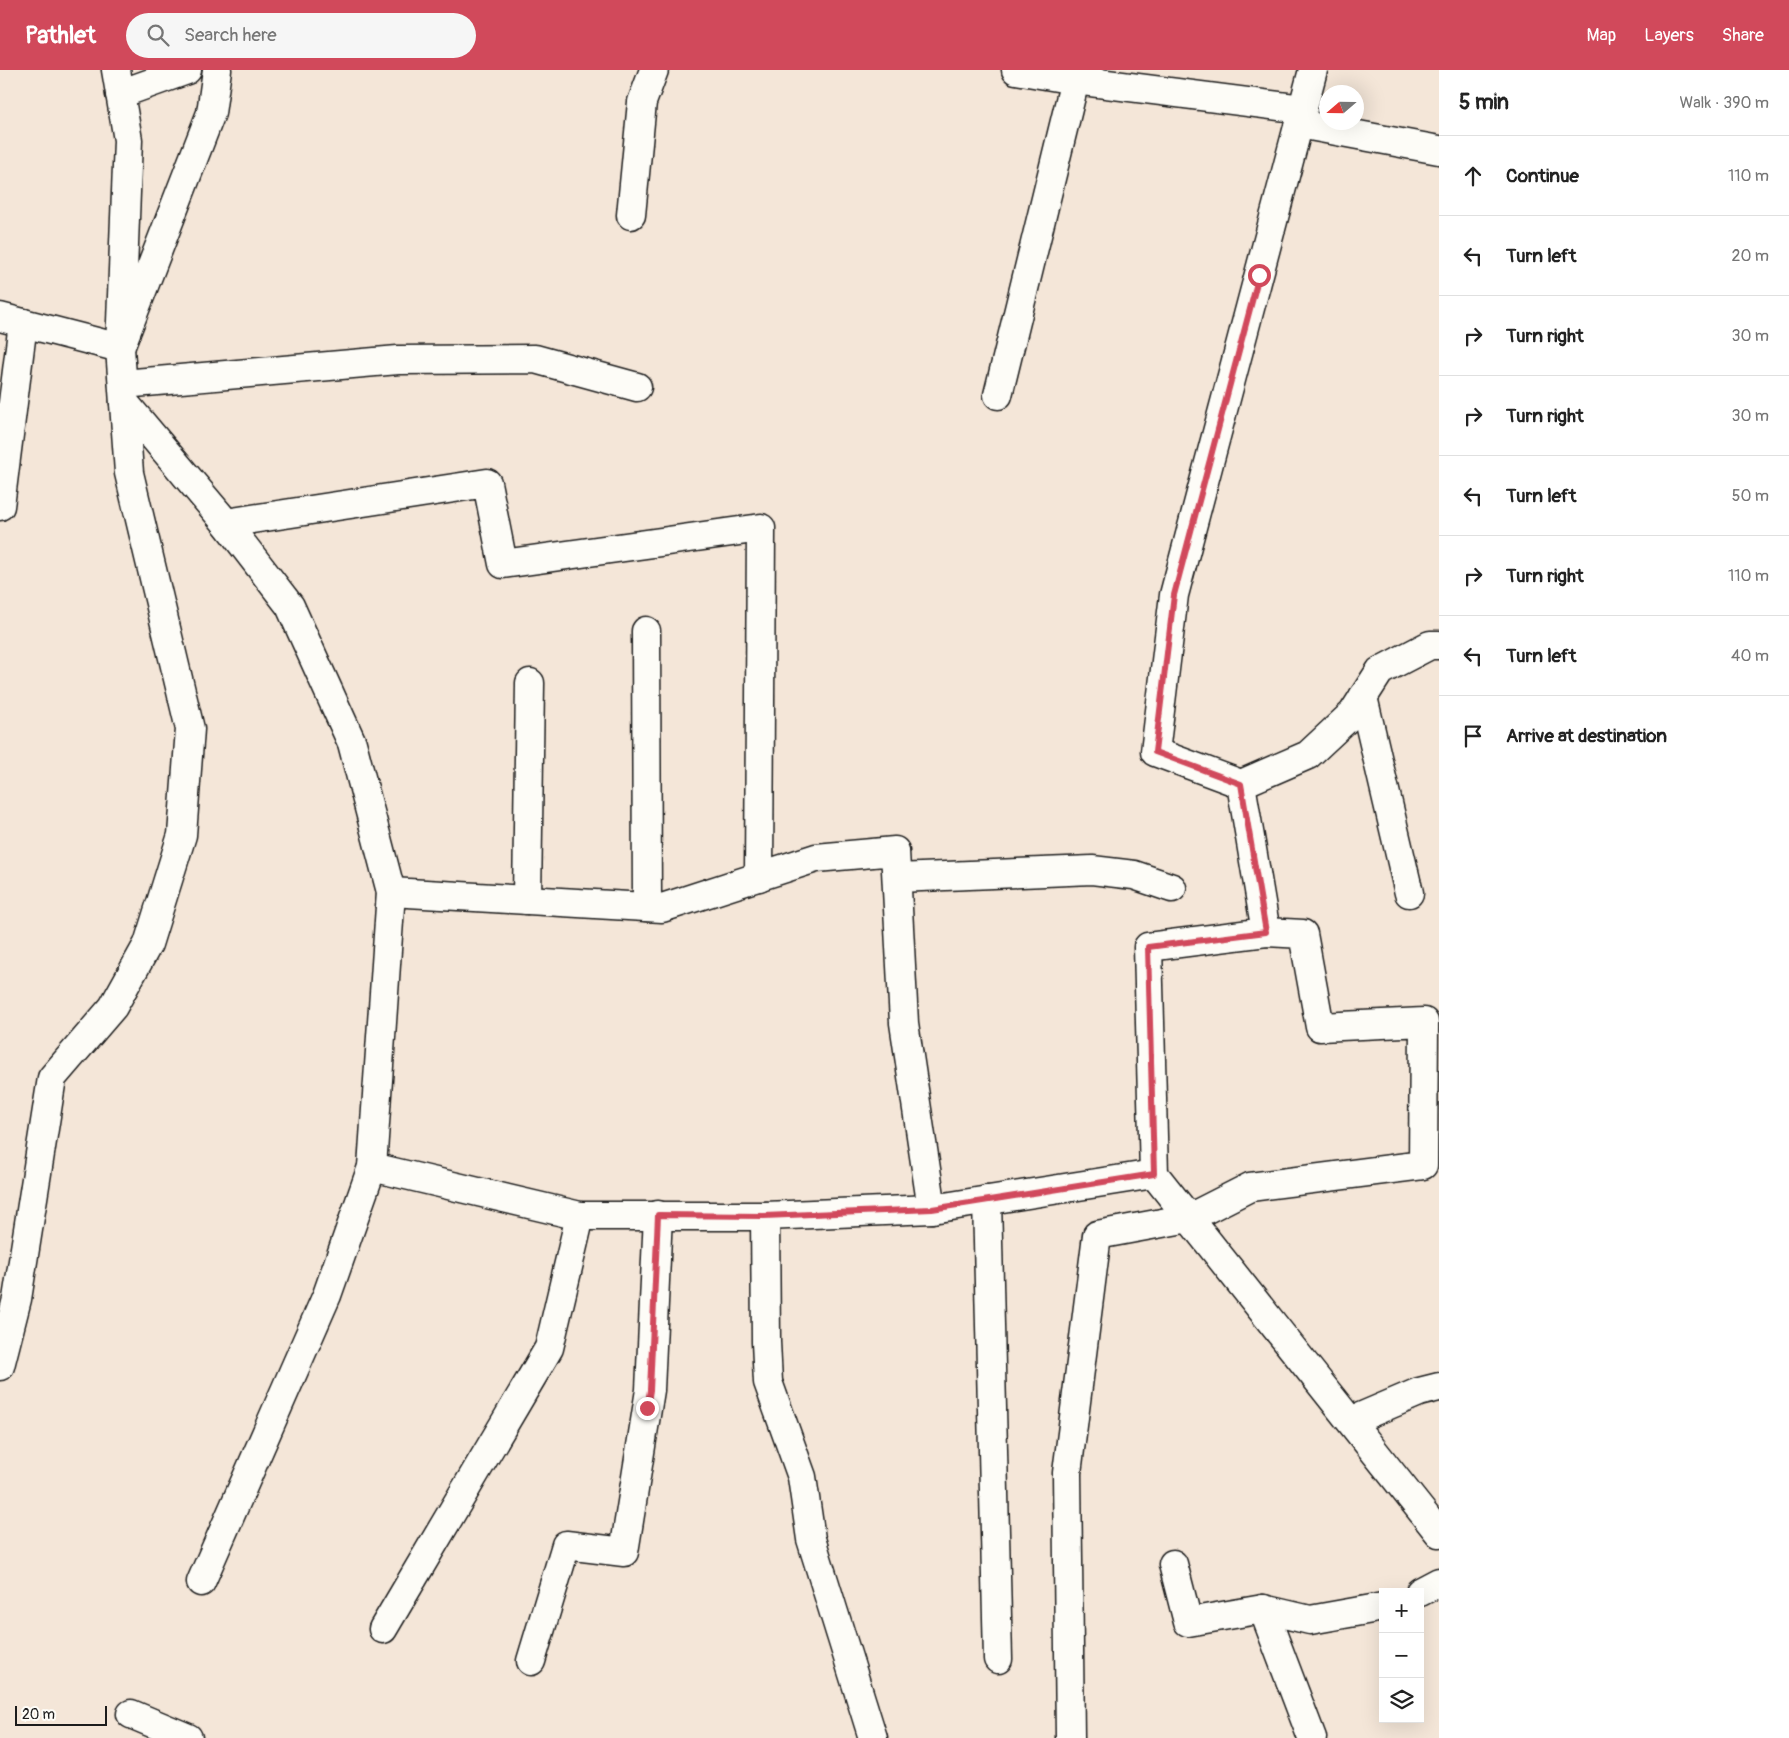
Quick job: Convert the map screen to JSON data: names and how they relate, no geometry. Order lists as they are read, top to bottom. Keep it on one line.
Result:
{"scale_bar":"20 m","north":"left","page":{"header":"Pathlet","search":"Search here","nav":["Map","Layers","Share"],"heading":["5 min","Walk · 390 m"],"list":[["Continue","110 m"],["Turn left","20 m"],["Turn right","30 m"],["Turn right","30 m"],["Turn left","50 m"],["Turn right","110 m"],["Turn left","40 m"],"Arrive at destination"],"map_buttons":["+","−"],"scale":"20 m"}}
